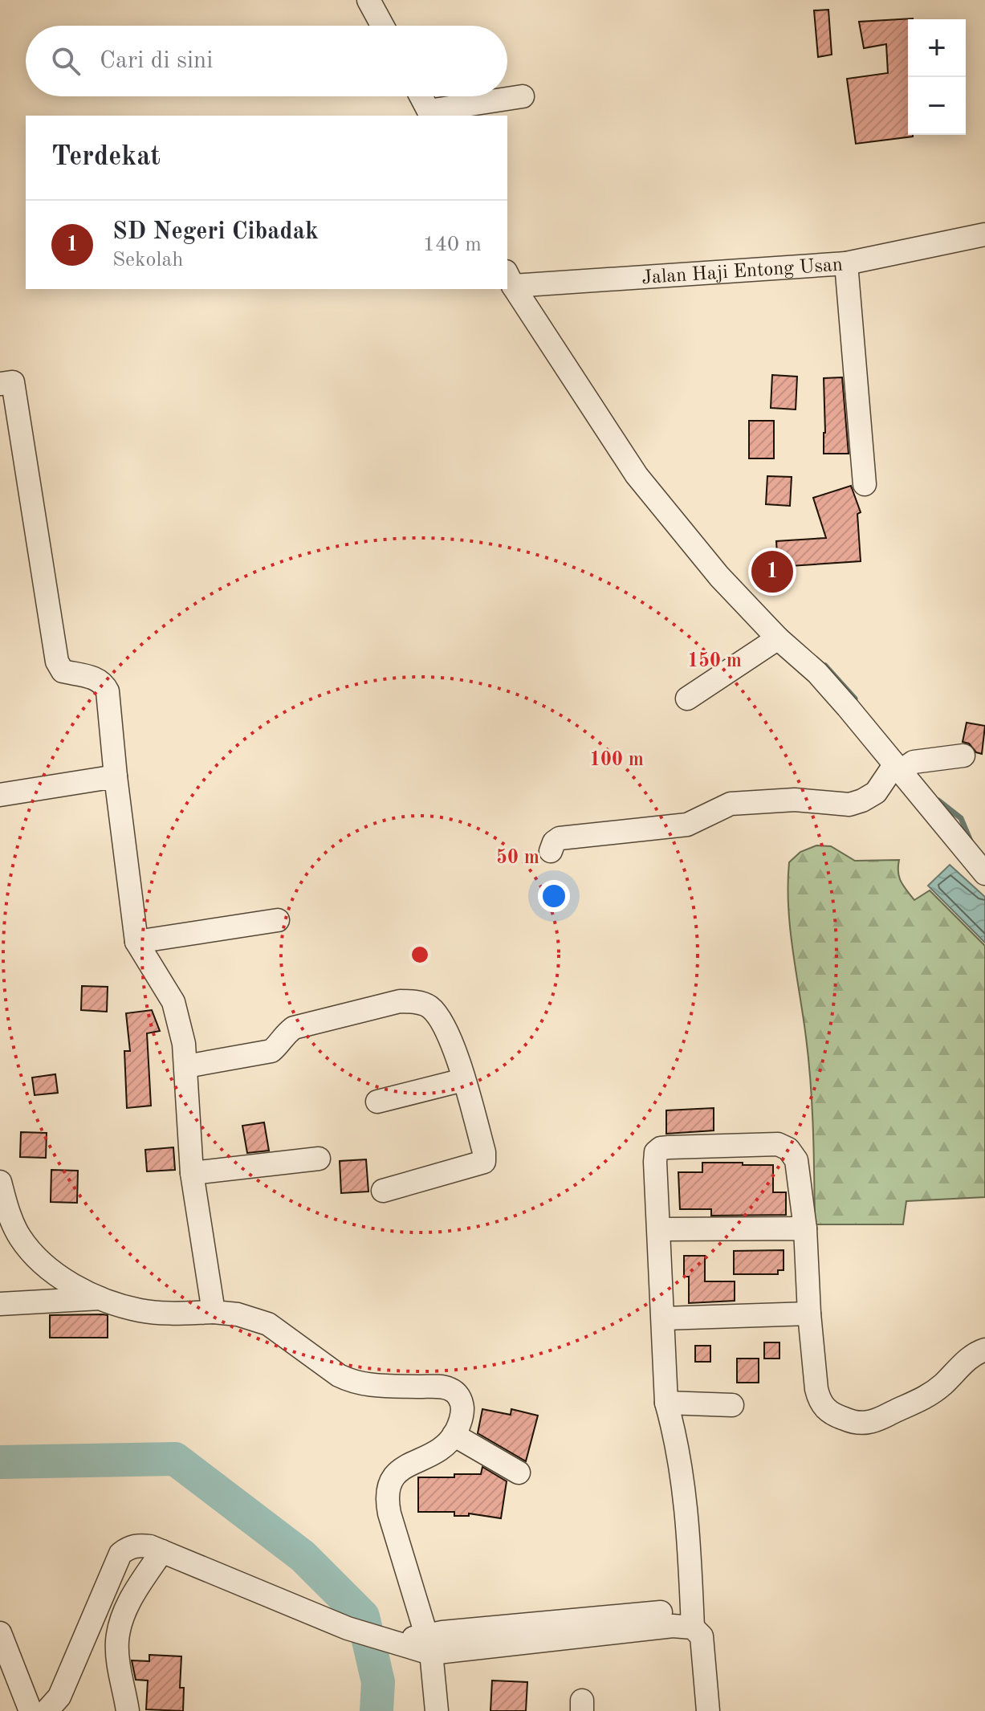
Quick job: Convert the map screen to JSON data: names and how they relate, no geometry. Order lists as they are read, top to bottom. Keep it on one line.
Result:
{"streets":{"street":["Jalan Haji Entong Usan"]},"page":{"map_buttons":["+","−"],"search":"Cari di sini","heading":"Terdekat","list":[{"mark":"1","name":"SD Negeri Cibadak","note":"Sekolah","value":"140 m"}],"pins":"1"},"rings":["150 m","100 m","50 m"]}
